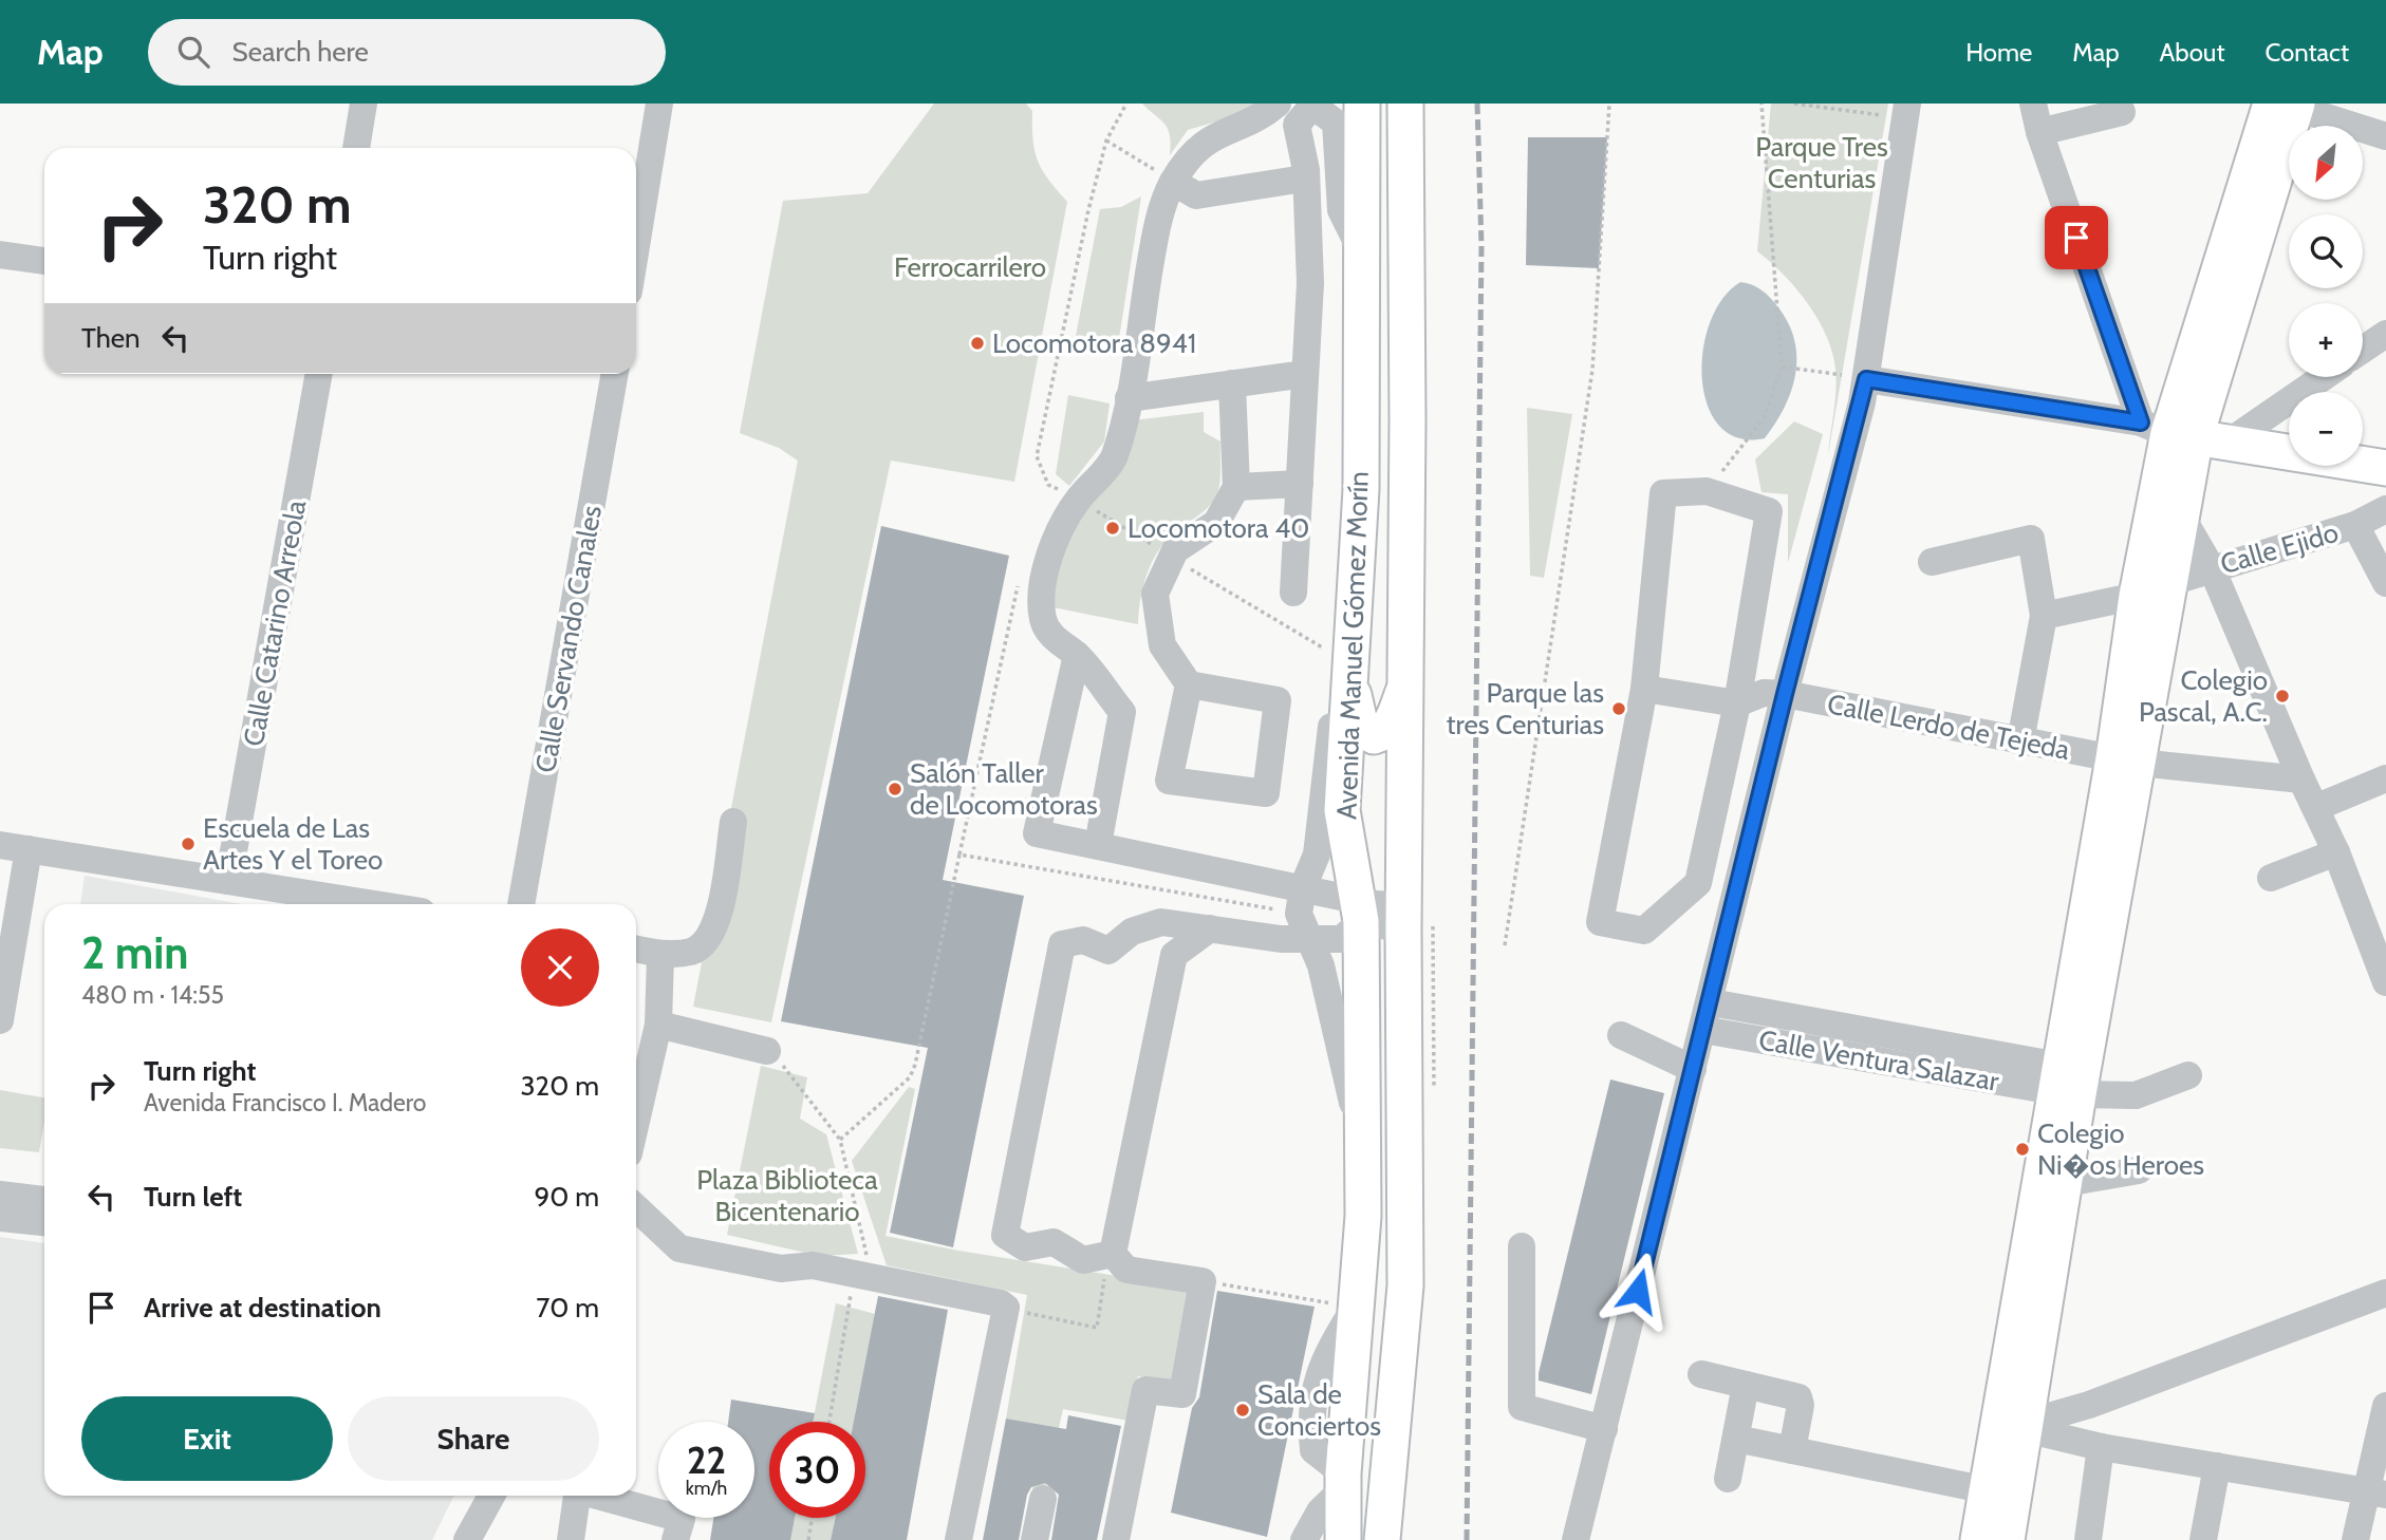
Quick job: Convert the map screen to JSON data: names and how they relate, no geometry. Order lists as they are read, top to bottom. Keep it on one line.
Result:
{"streets":{"main road":["Avenida Manuel Gómez Morín"],"street":["Calle Ejido","Calle Catarino Arreola","Calle Servando Canales","Calle Lerdo de Tejeda","Calle Ventura Salazar"]},"parks":["Parque Tres Centurias","Ferrocarrilero","Plaza Biblioteca Bicentenario"],"places":["Locomotora 8941","Locomotora 40","Colegio Pascal, A.C.","Parque las tres Centurias","Salón Taller de Locomotoras","Escuela de Las Artes Y el Toreo","Colegio Ni�os Heroes","Sala de Conciertos"],"north":"bottom left","page":{"header":"Map","search":"Search here","nav":["Home","Map","About","Contact"],"map_buttons":["+","−"],"turn":["320 m","Turn right"],"then":"Then","heading":["2 min","480 m · 14:55"],"list":[{"name":"Turn right","note":"Avenida Francisco I. Madero","value":"320 m"},{"name":"Turn left","value":"90 m"},{"name":"Arrive at destination","value":"70 m"}],"buttons":["Exit","Share"],"speed":"22 km/h","limit":"30"}}
